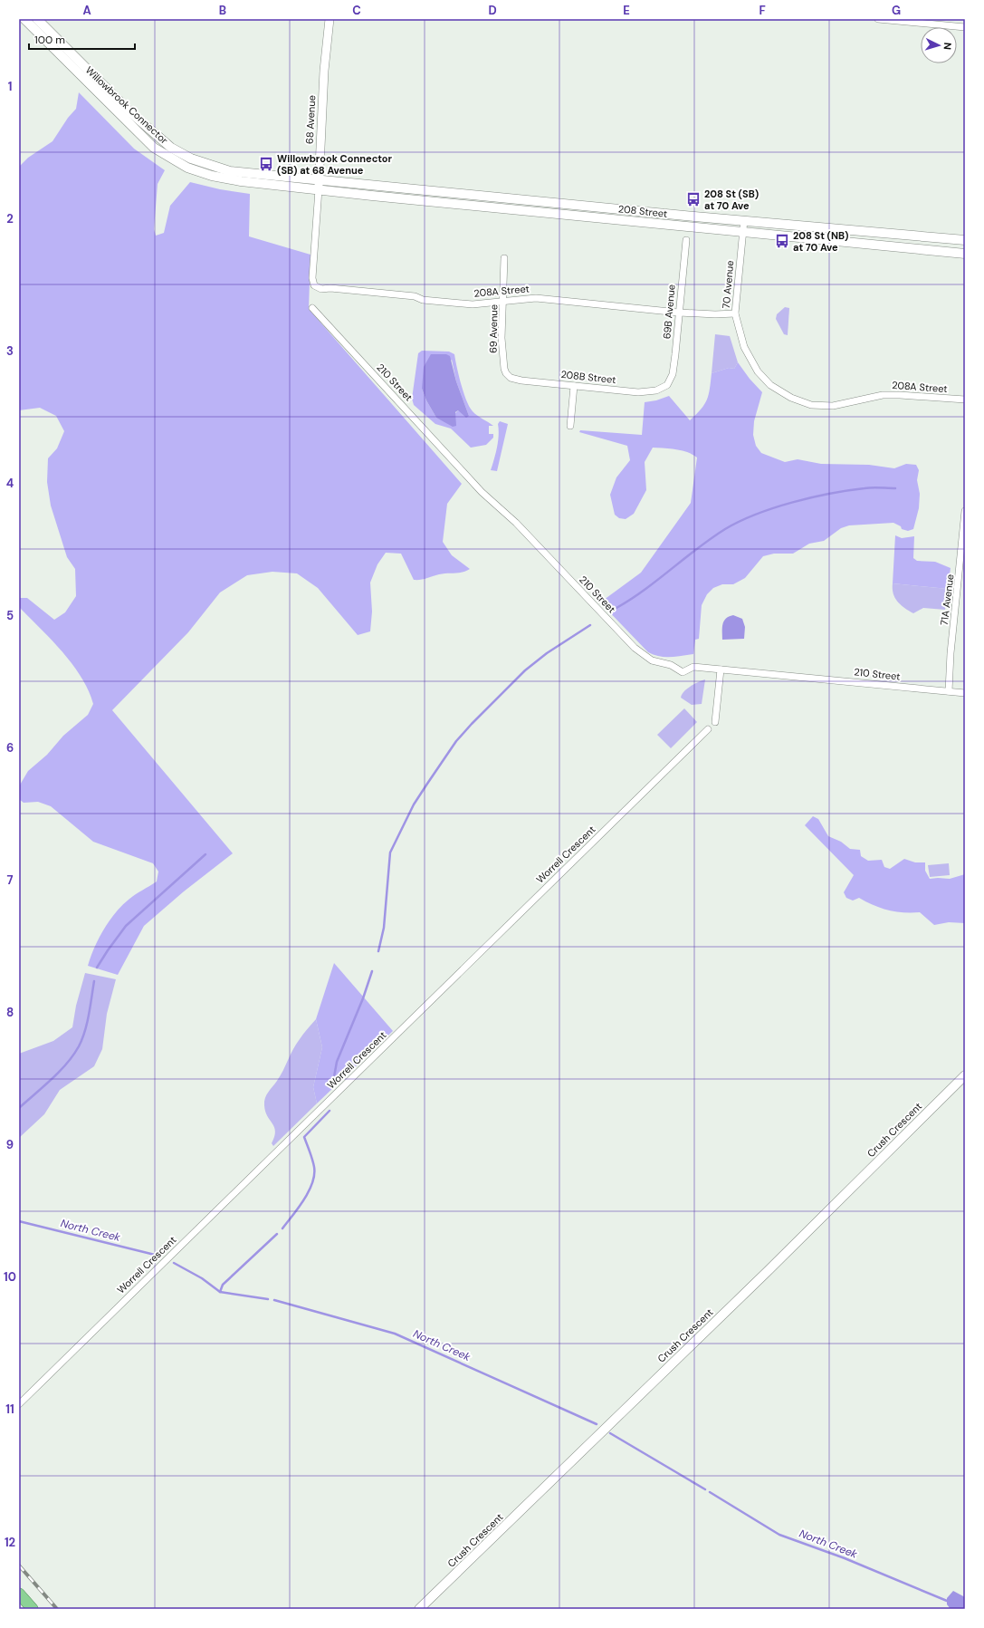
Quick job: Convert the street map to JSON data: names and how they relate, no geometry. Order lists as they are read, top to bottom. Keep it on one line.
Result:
{"streets":{"main road":["Willowbrook Connector","208 Street","Crush Crescent"],"street":["68 Avenue","70 Avenue","208A Street","69B Avenue","69 Avenue","208B Street","210 Street","71A Avenue","Worrell Crescent"]},"crossings":[["Willowbrook Connector","68 Avenue"],["Willowbrook Connector","208 Street"],["68 Avenue","208 Street"],["68 Avenue","208A Street"],["208 Street","70 Avenue"],["70 Avenue","208A Street"],["208A Street","69B Avenue"],["208A Street","69 Avenue"],["69B Avenue","208B Street"],["69 Avenue","208B Street"],["210 Street","71A Avenue"]],"water":["North Creek"],"places":{"bus stop":["Willowbrook Connector (SB) at 68 Avenue","208 St (SB) at 70 Ave","208 St (NB) at 70 Ave"]},"scale_bar":"100 m","north":"right","grid":{"columns":["A","B","C","D","E","F","G"],"rows":["1","2","3","4","5","6","7","8","9","10","11","12"]}}
